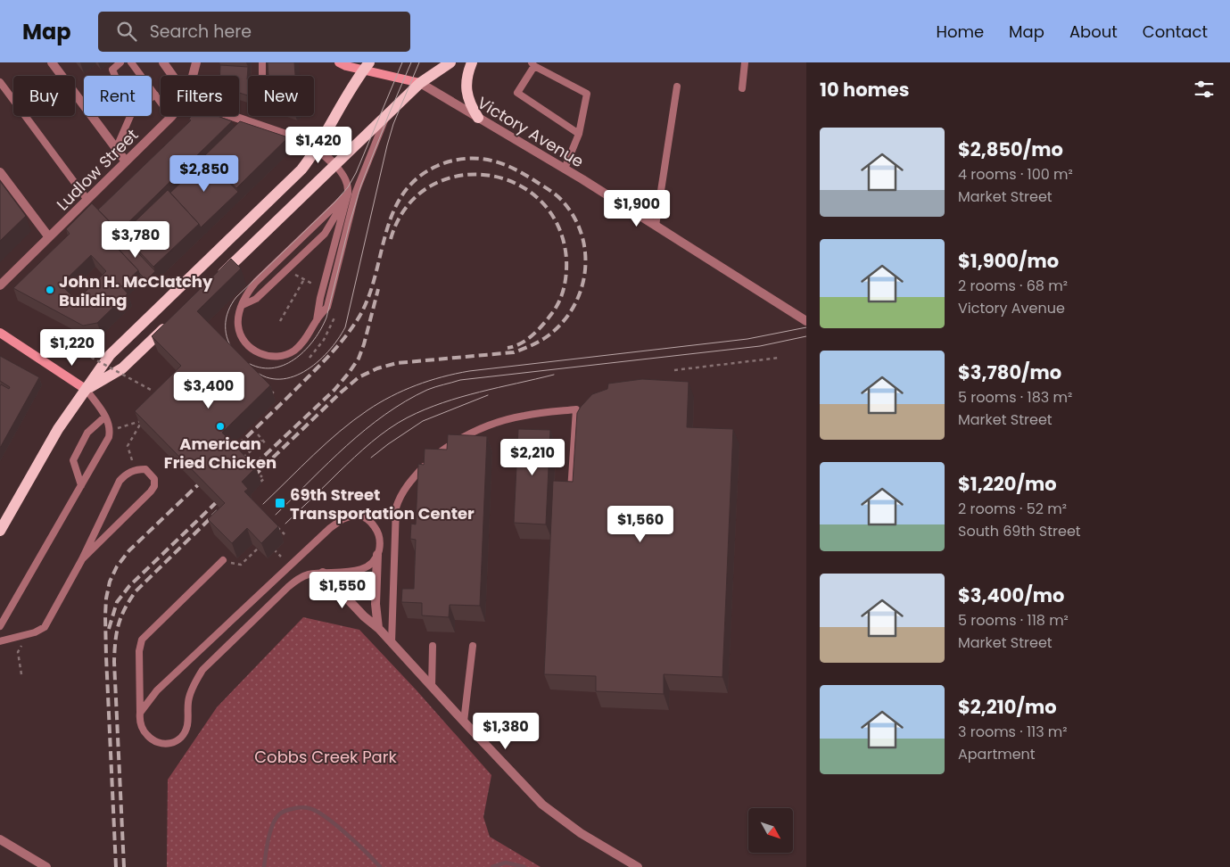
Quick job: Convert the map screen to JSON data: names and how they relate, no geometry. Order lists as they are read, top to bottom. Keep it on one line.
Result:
{"streets":{"street":["Victory Avenue","Ludlow Street"]},"parks":["Cobbs Creek Park"],"places":{"other":["John H. McClatchy Building","American Fried Chicken"],"transit":["69th Street Transportation Center"]},"north":"bottom right","page":{"header":"Map","search":"Search here","nav":["Home","Map","About","Contact"],"heading":"10 homes","chip":["Buy","Rent","Filters","New"],"list":[{"name":"$2,850/mo","note":"4 rooms · 100 m² · Market Street"},{"name":"$1,900/mo","note":"2 rooms · 68 m² · Victory Avenue"},{"name":"$3,780/mo","note":"5 rooms · 183 m² · Market Street"},{"name":"$1,220/mo","note":"2 rooms · 52 m² · South 69th Street"},{"name":"$3,400/mo","note":"5 rooms · 118 m² · Market Street"},{"name":"$2,210/mo","note":"3 rooms · 113 m² · Apartment"}],"price":["$1,420","$2,850","$1,900","$3,780","$1,220","$3,400","$2,210","$1,560","$1,550","$1,380"]}}
